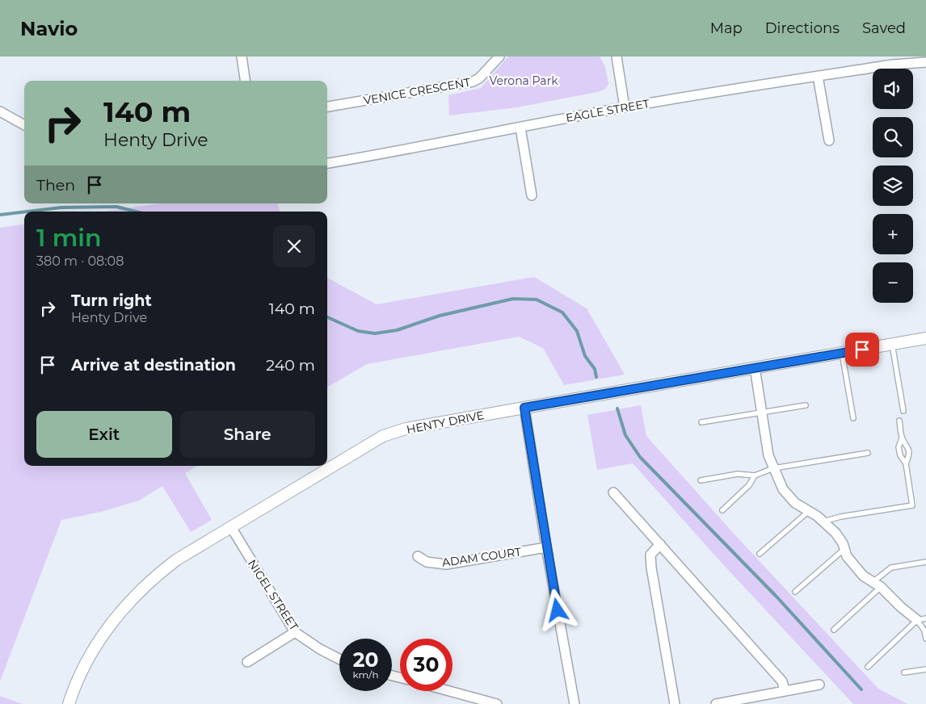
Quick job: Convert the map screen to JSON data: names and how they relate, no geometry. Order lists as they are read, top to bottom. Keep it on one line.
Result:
{"streets":{"street":["VENICE CRESCENT","EAGLE STREET","HENTY DRIVE","ADAM COURT","NIGEL STREET"]},"crossings":[["HENTY DRIVE","NIGEL STREET"]],"parks":["Verona Park"],"page":{"header":"Navio","nav":["Map","Directions","Saved"],"map_buttons":["+","−"],"turn":["140 m","Henty Drive"],"then":"Then","heading":["1 min","380 m · 08:08"],"list":[{"name":"Turn right","note":"Henty Drive","value":"140 m"},{"name":"Arrive at destination","value":"240 m"}],"buttons":["Exit","Share"],"speed":"20 km/h","limit":"30"}}
